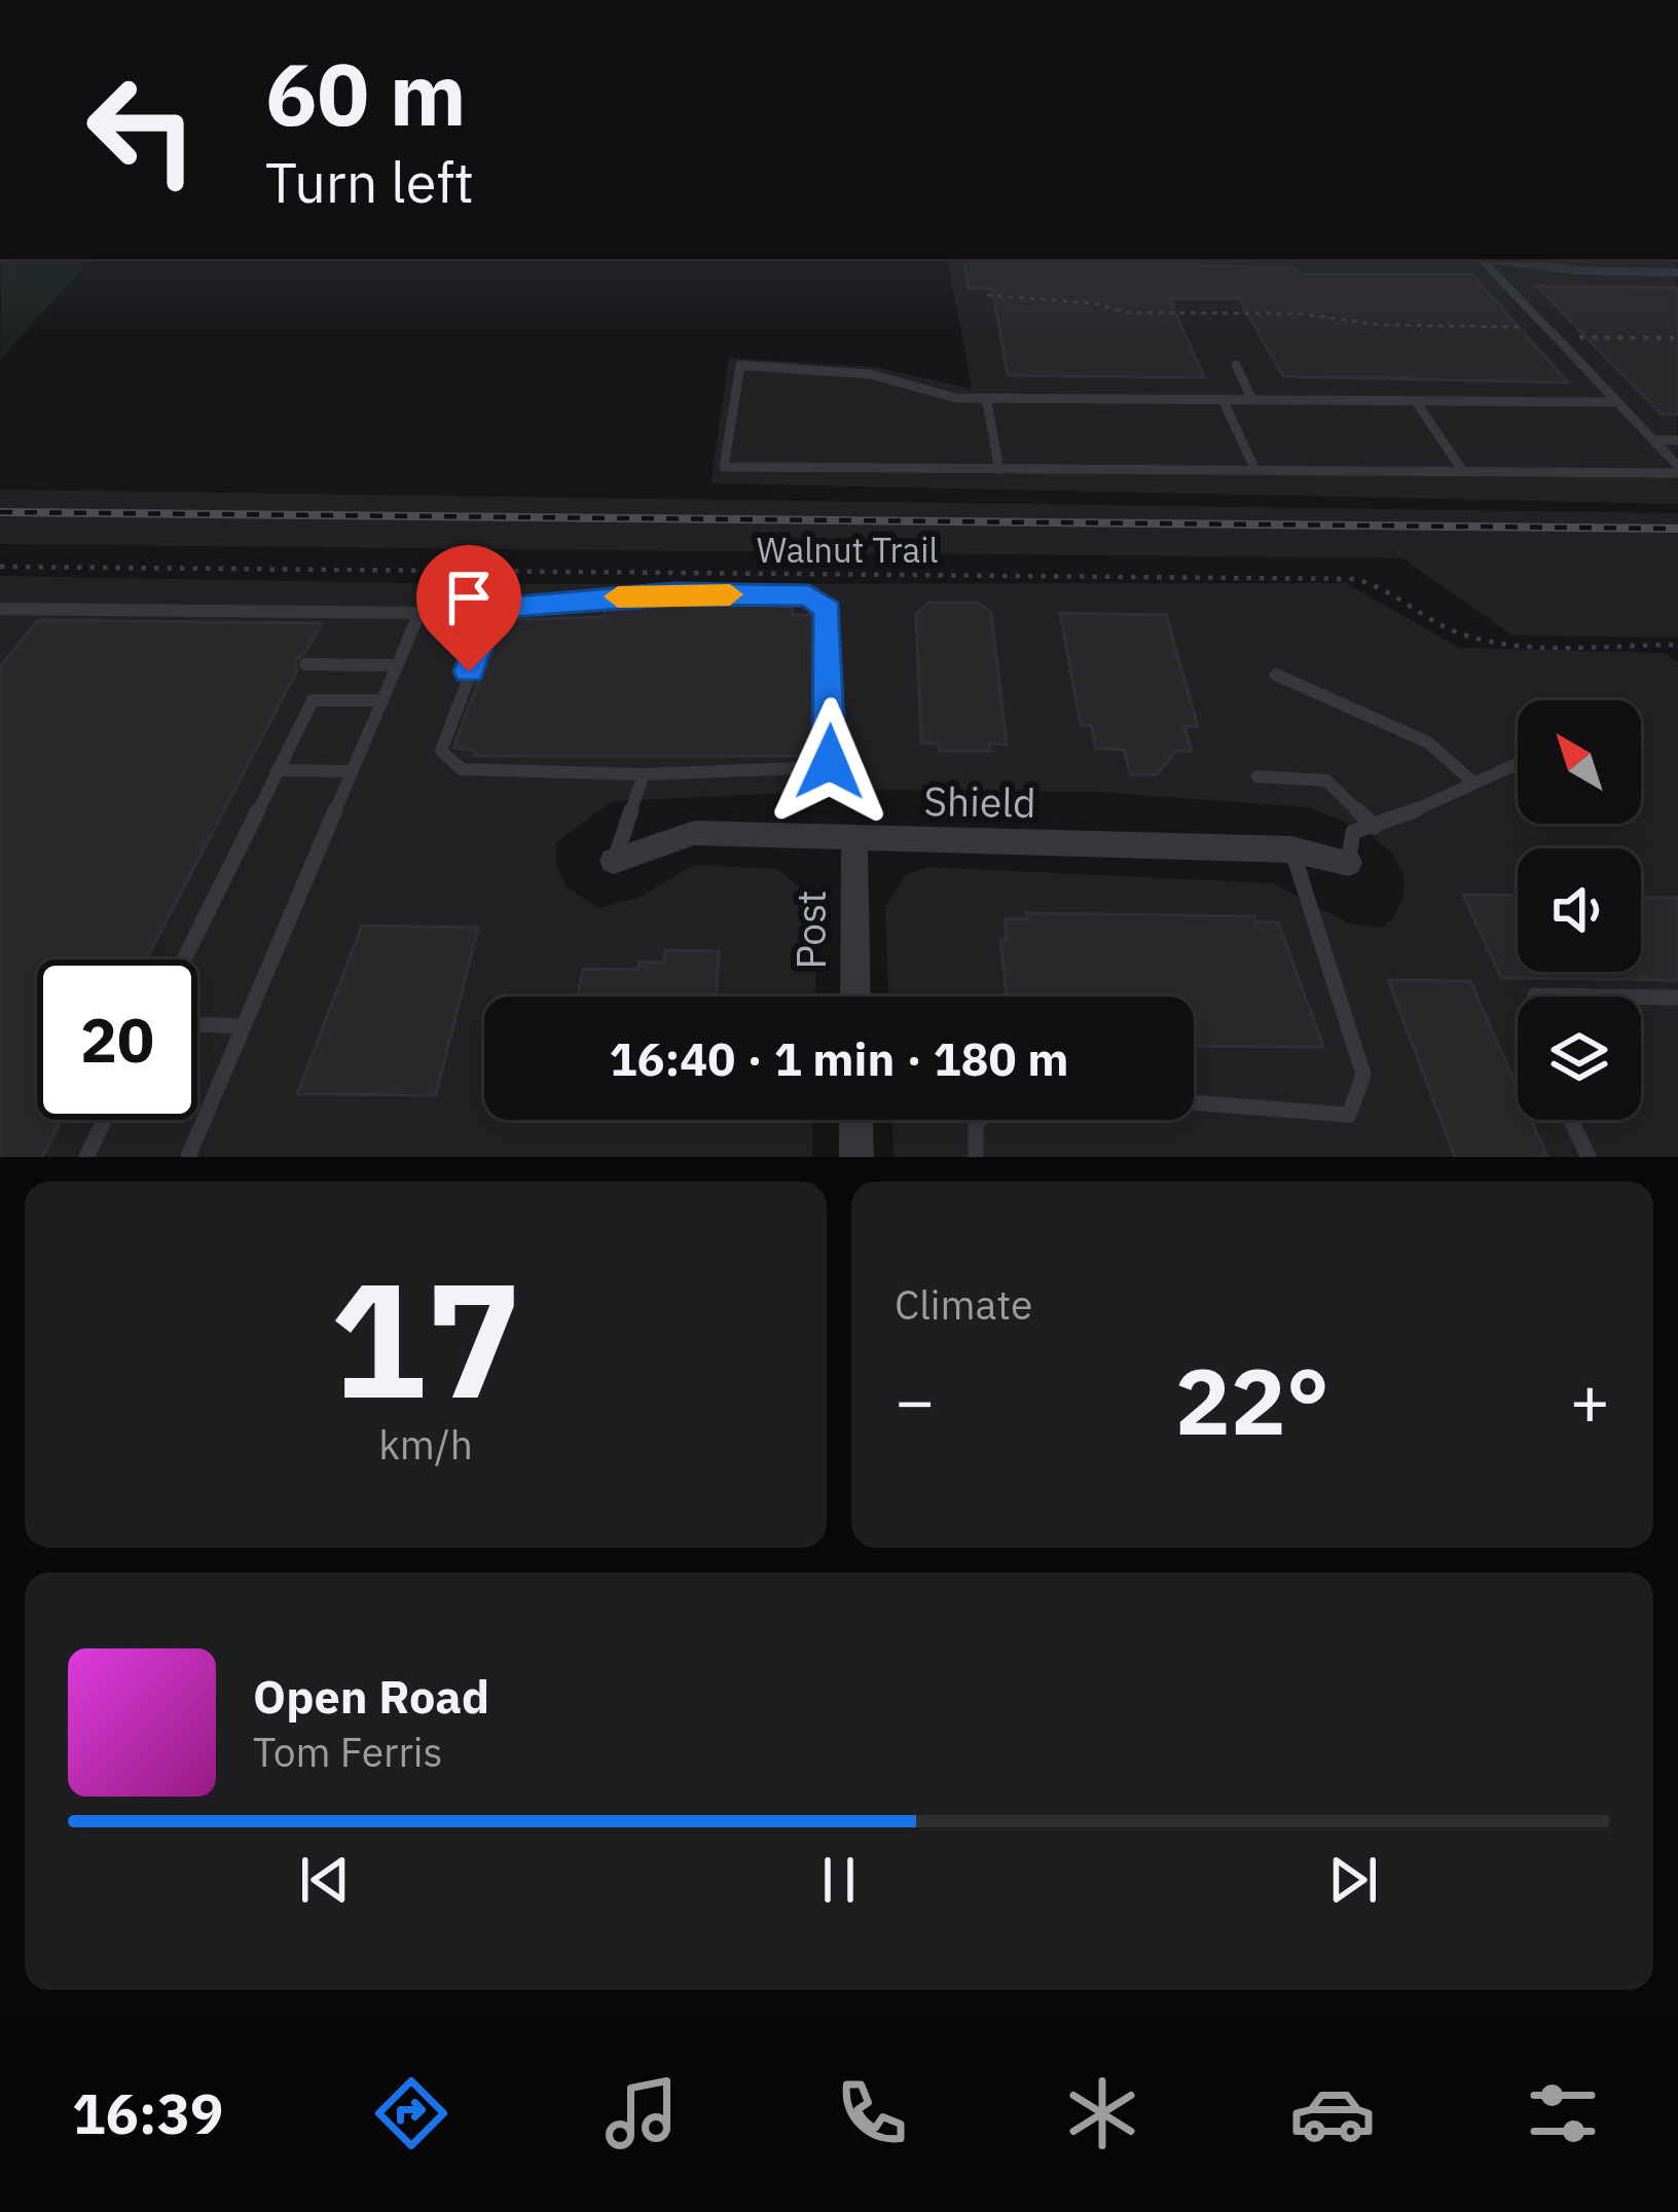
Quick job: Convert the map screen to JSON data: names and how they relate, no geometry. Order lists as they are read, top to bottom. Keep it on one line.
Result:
{"streets":{"street":["Shield","Post"],"path":["Walnut Trail"]},"crossings":[["Shield","Post"]],"north":"top left","page":{"turn":["60 m","Turn left"],"limit":"20","trip":"16:40 · 1 min · 180 m","tile":[["17","km/h"],"Climate"],"heat":["−","22°","+"],"song":["Open Road","Tom Ferris"],"tabs":"16:39"}}
